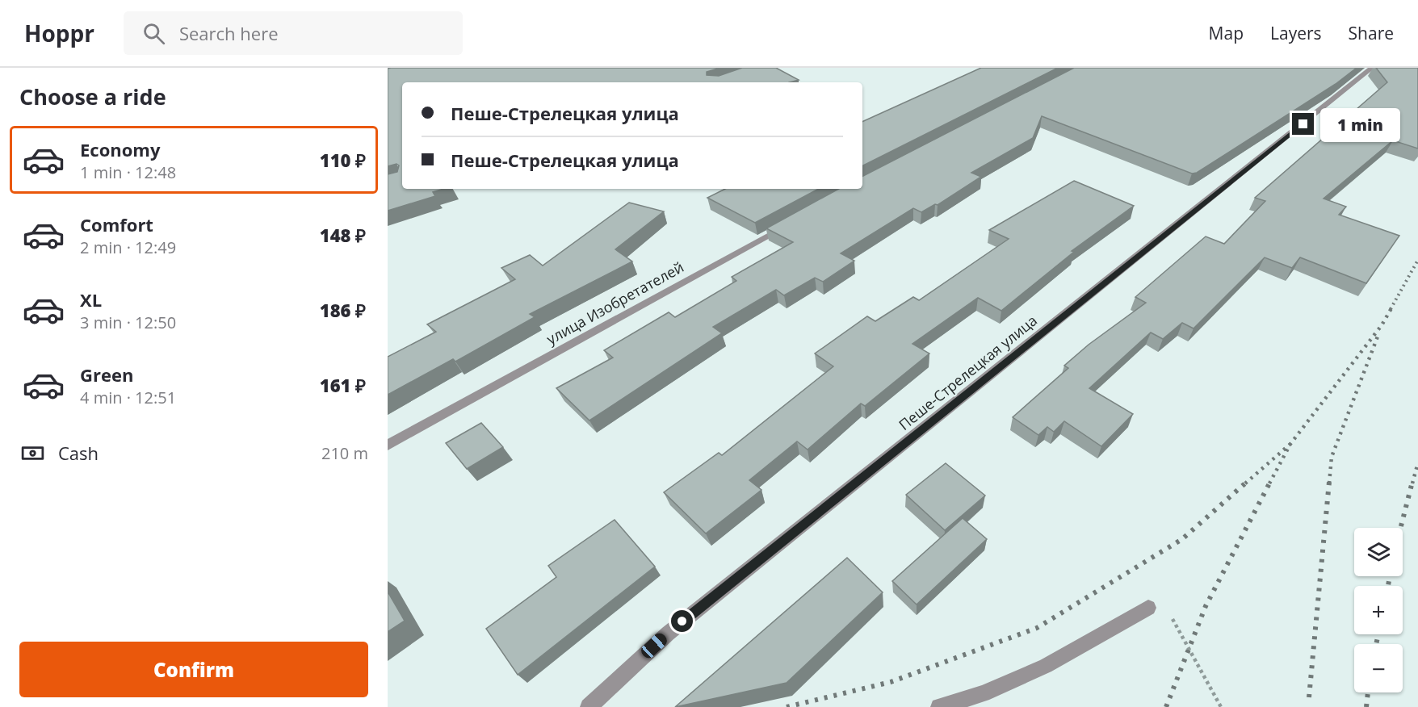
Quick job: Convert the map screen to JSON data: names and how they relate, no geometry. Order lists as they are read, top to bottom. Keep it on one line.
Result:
{"streets":{"street":["улица Изобретателей","Пеше-Стрелецкая улица"]},"page":{"header":"Hoppr","search":"Search here","nav":["Map","Layers","Share"],"heading":"Choose a ride","banner":["Пеше-Стрелецкая улица","Пеше-Стрелецкая улица"],"bubble":"1 min","list":[{"name":"Economy","note":"1 min · 12:48","value":"110 ₽"},{"name":"Comfort","note":"2 min · 12:49","value":"148 ₽"},{"name":"XL","note":"3 min · 12:50","value":"186 ₽"},{"name":"Green","note":"4 min · 12:51","value":"161 ₽"}],"pay":["Cash","210 m"],"map_buttons":["+","−"],"buttons":"Confirm"}}
